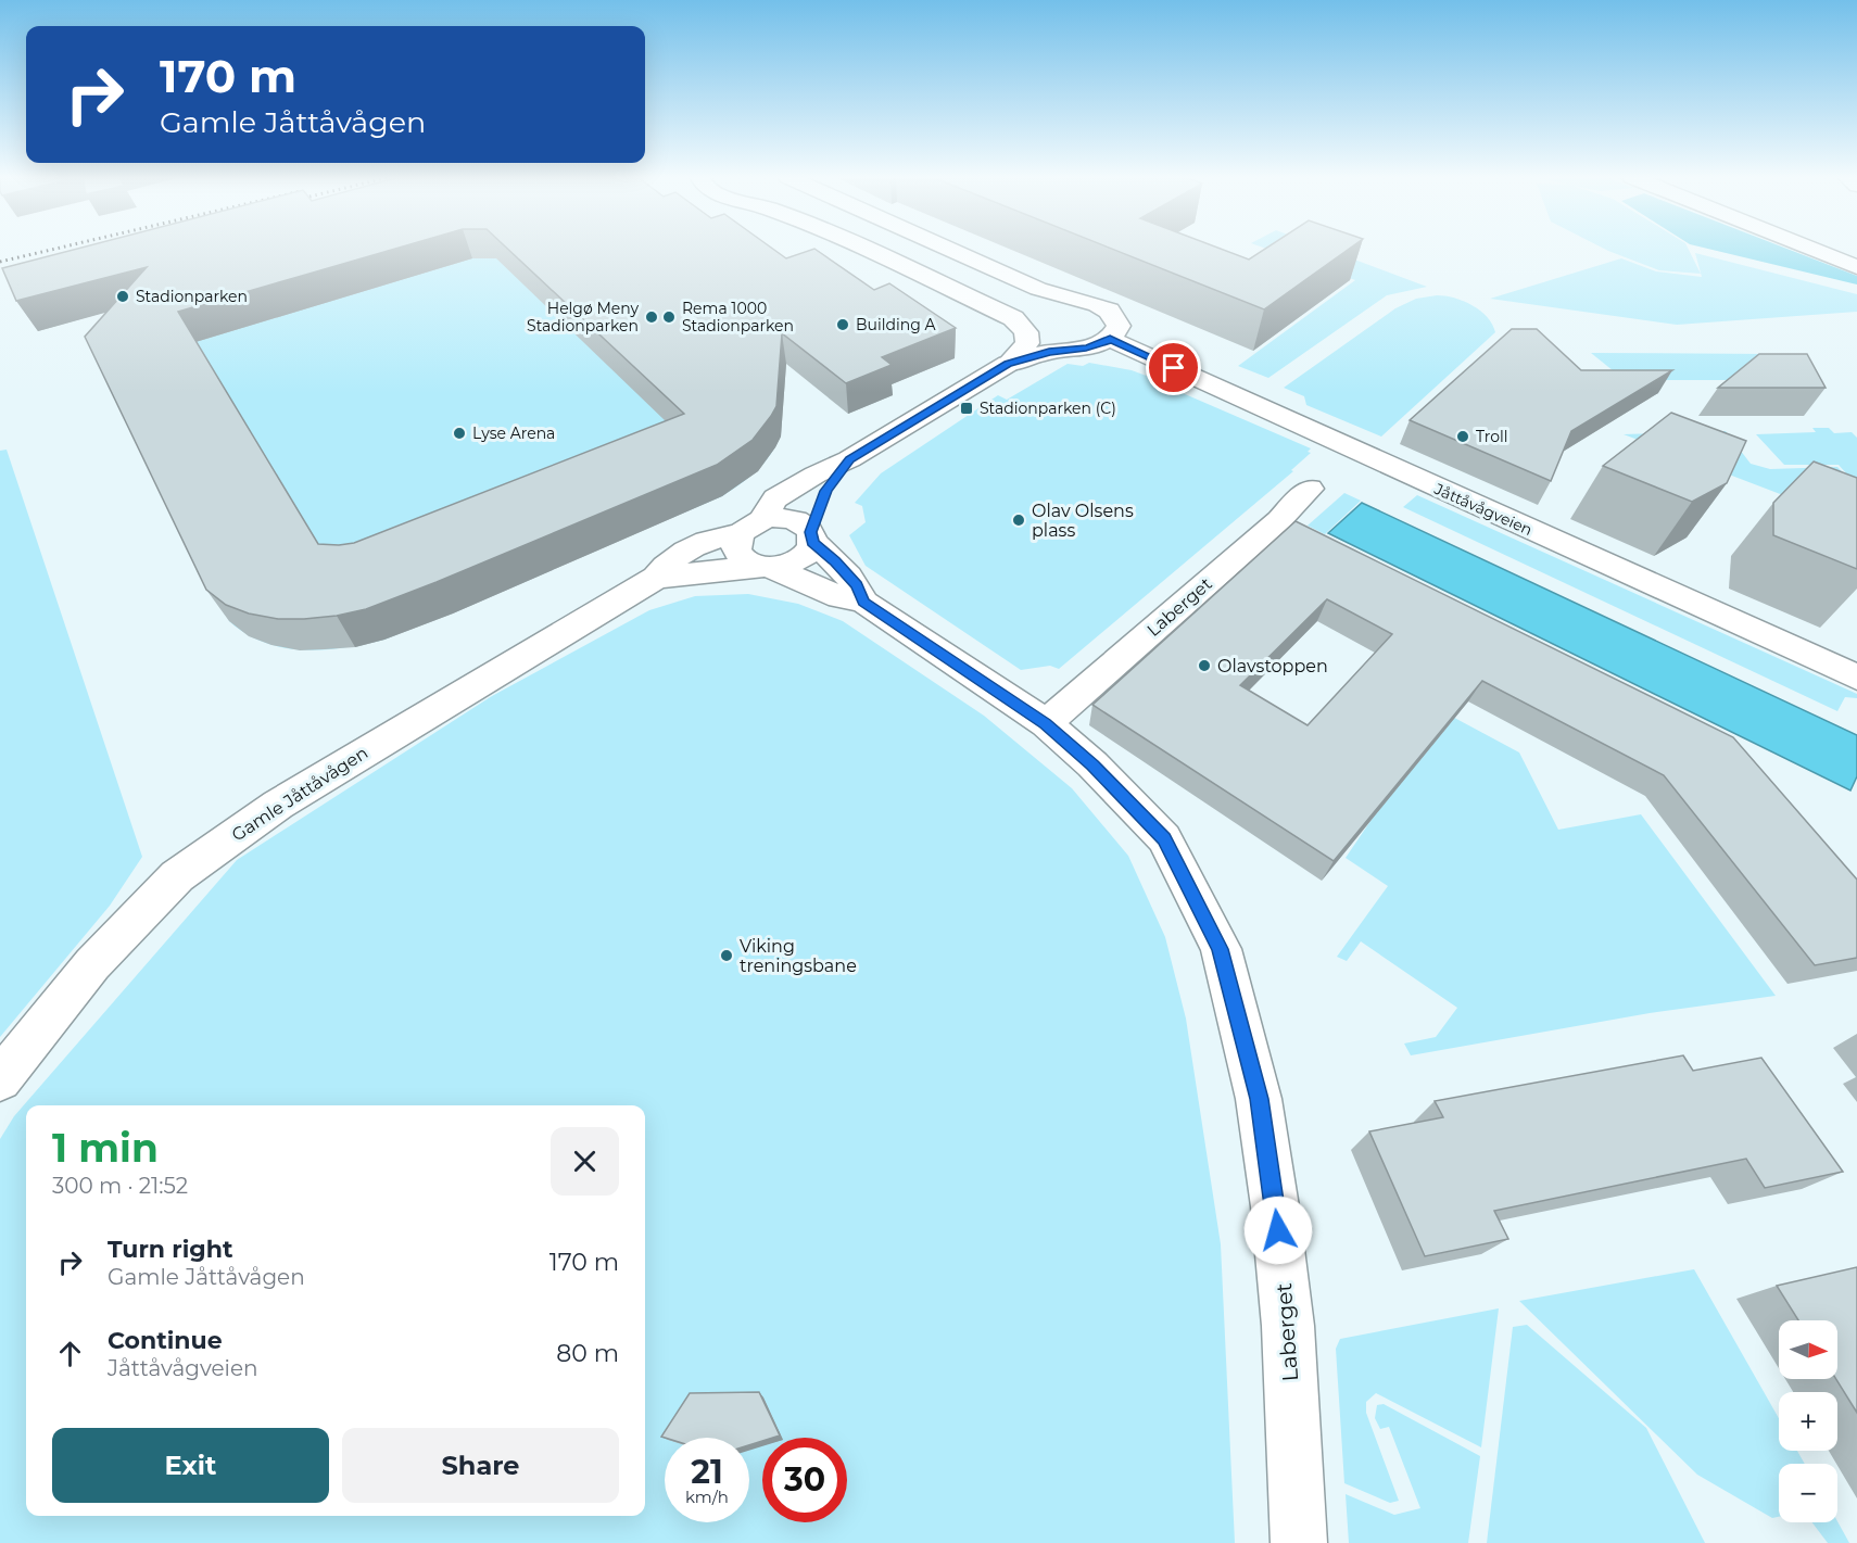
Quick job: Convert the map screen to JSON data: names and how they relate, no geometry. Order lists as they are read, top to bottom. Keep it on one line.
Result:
{"streets":{"street":["Jåttåvågveien","Laberget","Gamle Jåttåvågen"]},"crossings":[["Laberget","Gamle Jåttåvågen"]],"places":{"other":["Stadionparken","Helgø Meny Stadionparken","Rema 1000 Stadionparken","Building A","Lyse Arena","Troll","Olav Olsens plass","Olavstoppen","Viking treningsbane"],"transit":["Stadionparken (C)"]},"north":"right","page":{"turn":["170 m","Gamle Jåttåvågen"],"heading":["1 min","300 m · 21:52"],"list":[{"name":"Turn right","note":"Gamle Jåttåvågen","value":"170 m"},{"name":"Continue","note":"Jåttåvågveien","value":"80 m"}],"map_buttons":["+","−"],"buttons":["Exit","Share"],"speed":"21 km/h","limit":"30"}}
